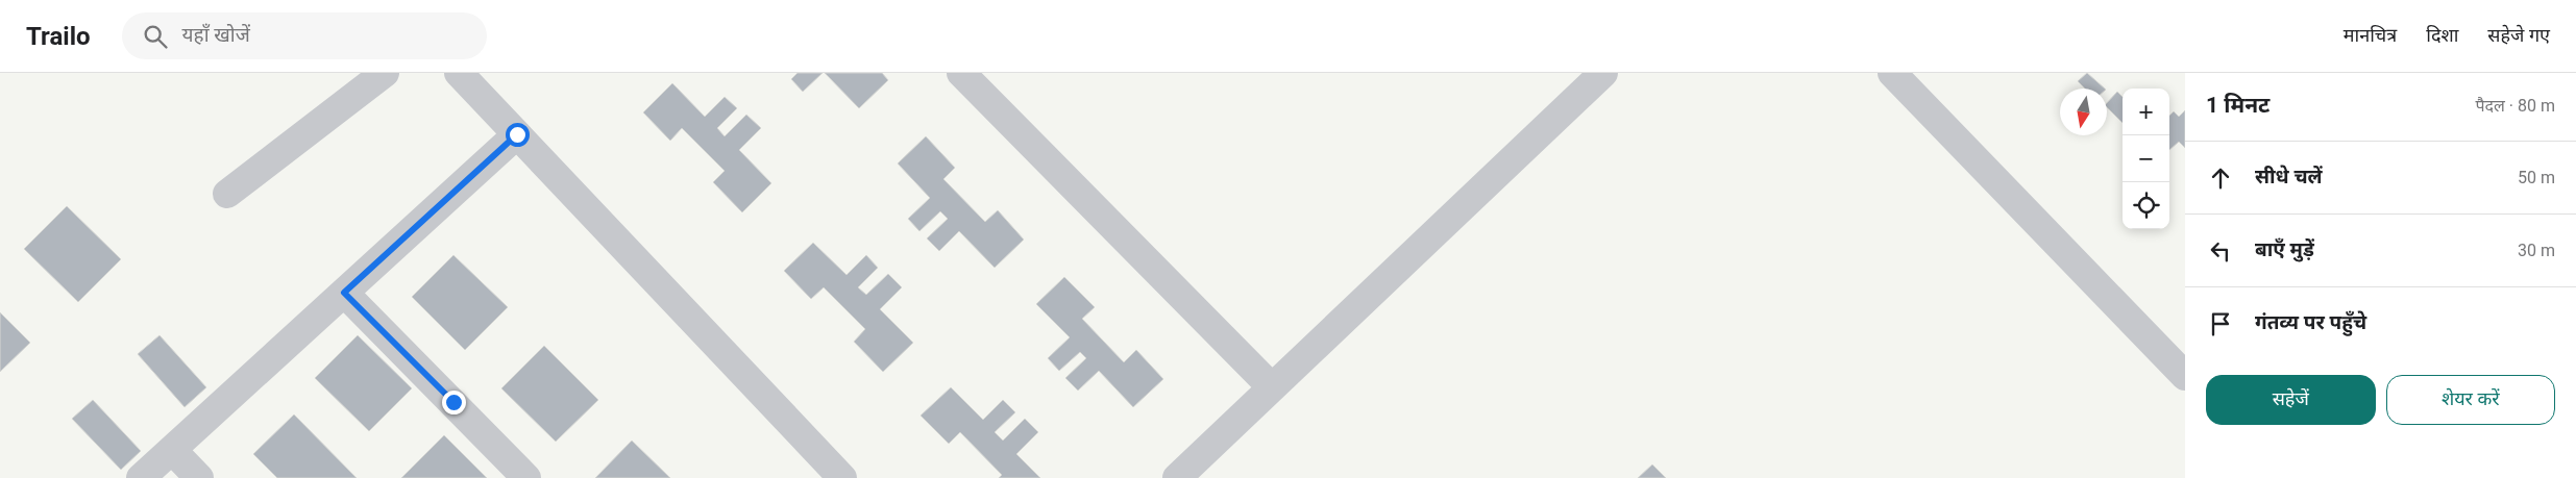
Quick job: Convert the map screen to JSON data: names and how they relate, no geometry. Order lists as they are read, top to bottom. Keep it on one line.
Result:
{"north":"bottom","page":{"header":"Trailo","search":"यहाँ खोजें","nav":["मानचित्र","दिशा","सहेजे गए"],"heading":["1 मिनट","पैदल · 80 m"],"map_buttons":["+","−"],"list":[["सीधे चलें","50 m"],["बाएँ मुड़ें","30 m"],"गंतव्य पर पहुँचे"],"buttons":["सहेजें","शेयर करें"]}}
